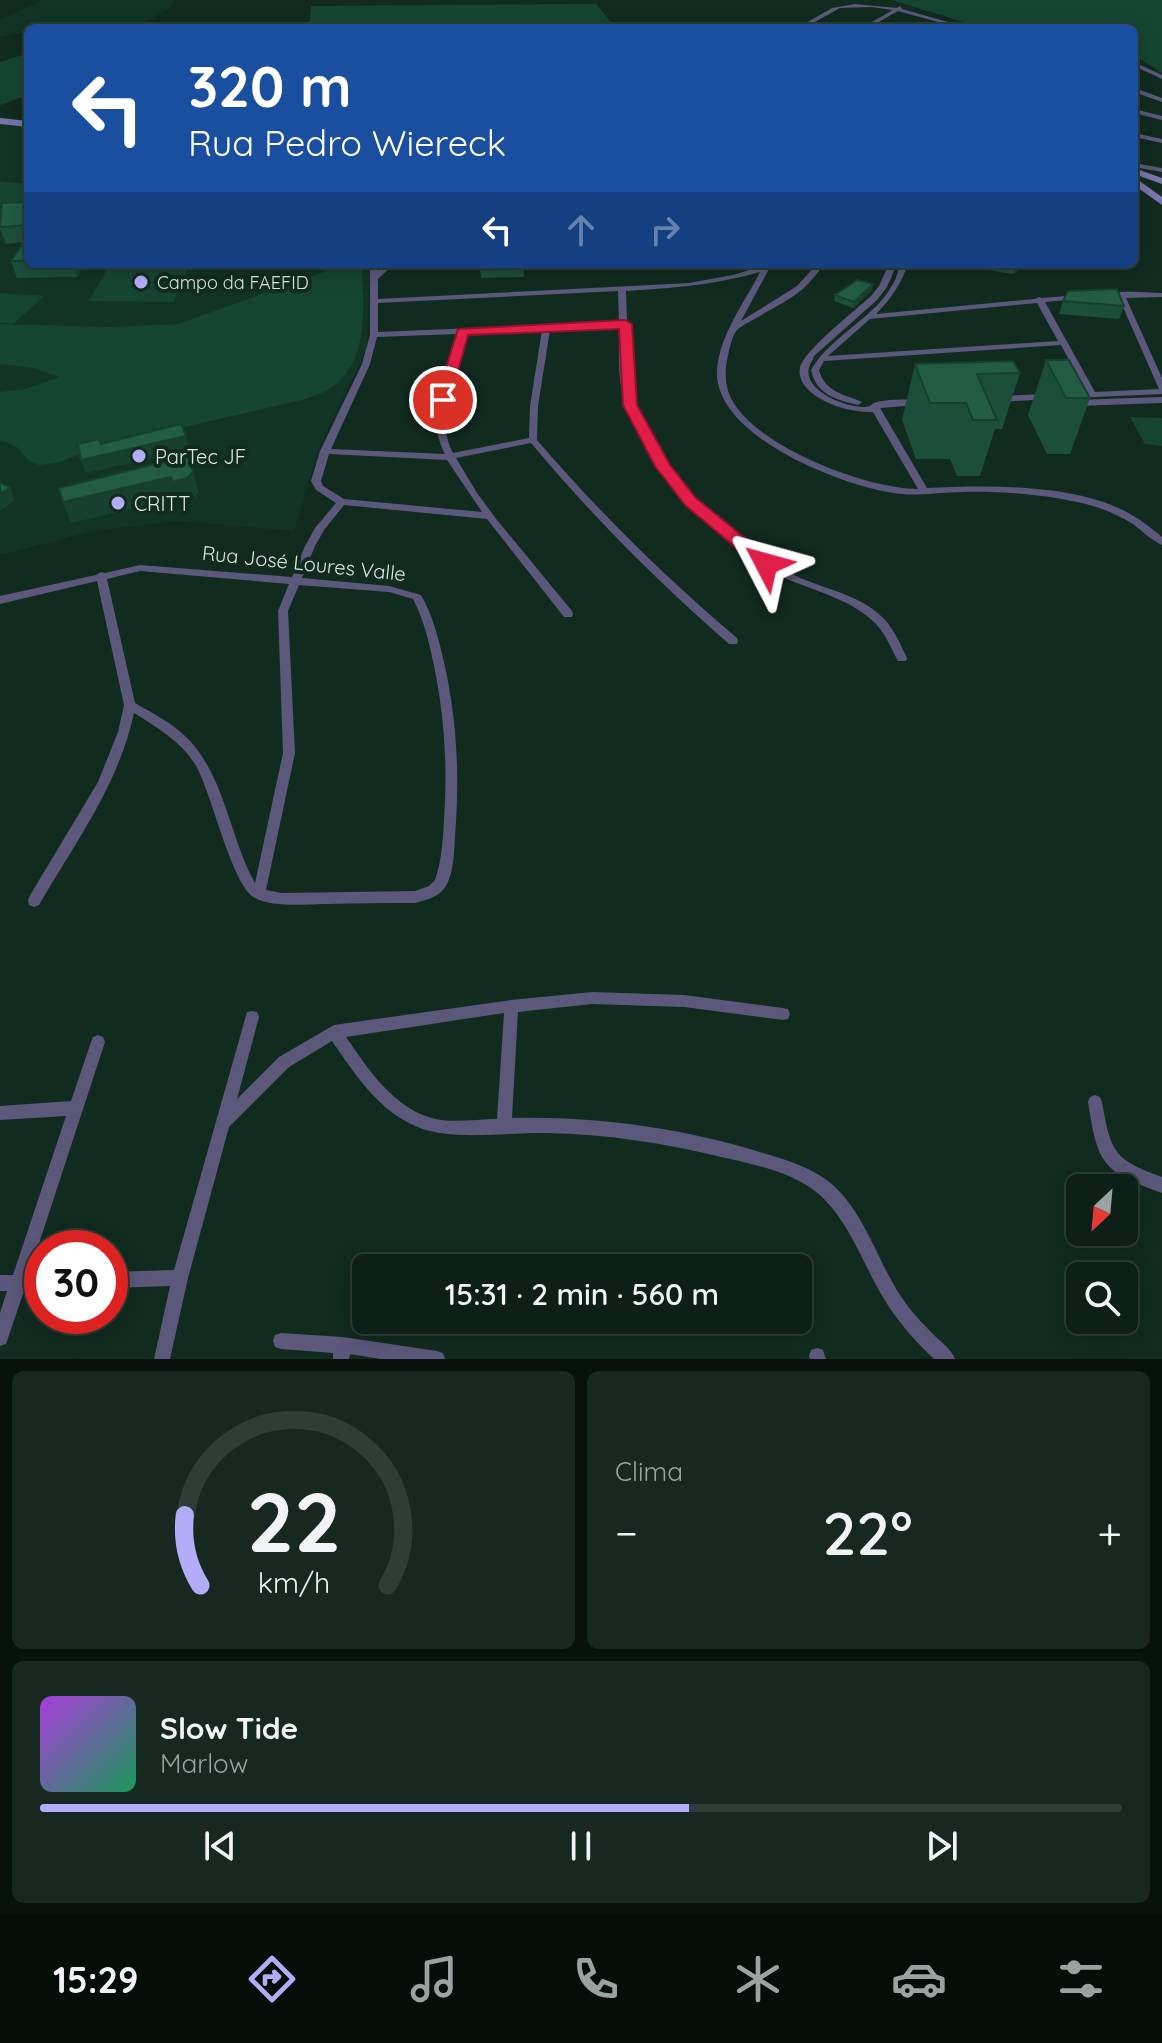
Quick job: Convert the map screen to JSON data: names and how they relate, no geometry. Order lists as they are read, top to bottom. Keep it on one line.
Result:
{"streets":{"street":["Rua José Loures Valle"]},"places":["Campo da FAEFID","ParTec JF","CRITT"],"north":"bottom left","page":{"turn":["320 m","Rua Pedro Wiereck"],"limit":"30","trip":"15:31 · 2 min · 560 m","tile":"Clima","heat":["−","22°","+"],"song":["Slow Tide","Marlow"],"tabs":"15:29","gauge":["22","km/h"]}}
